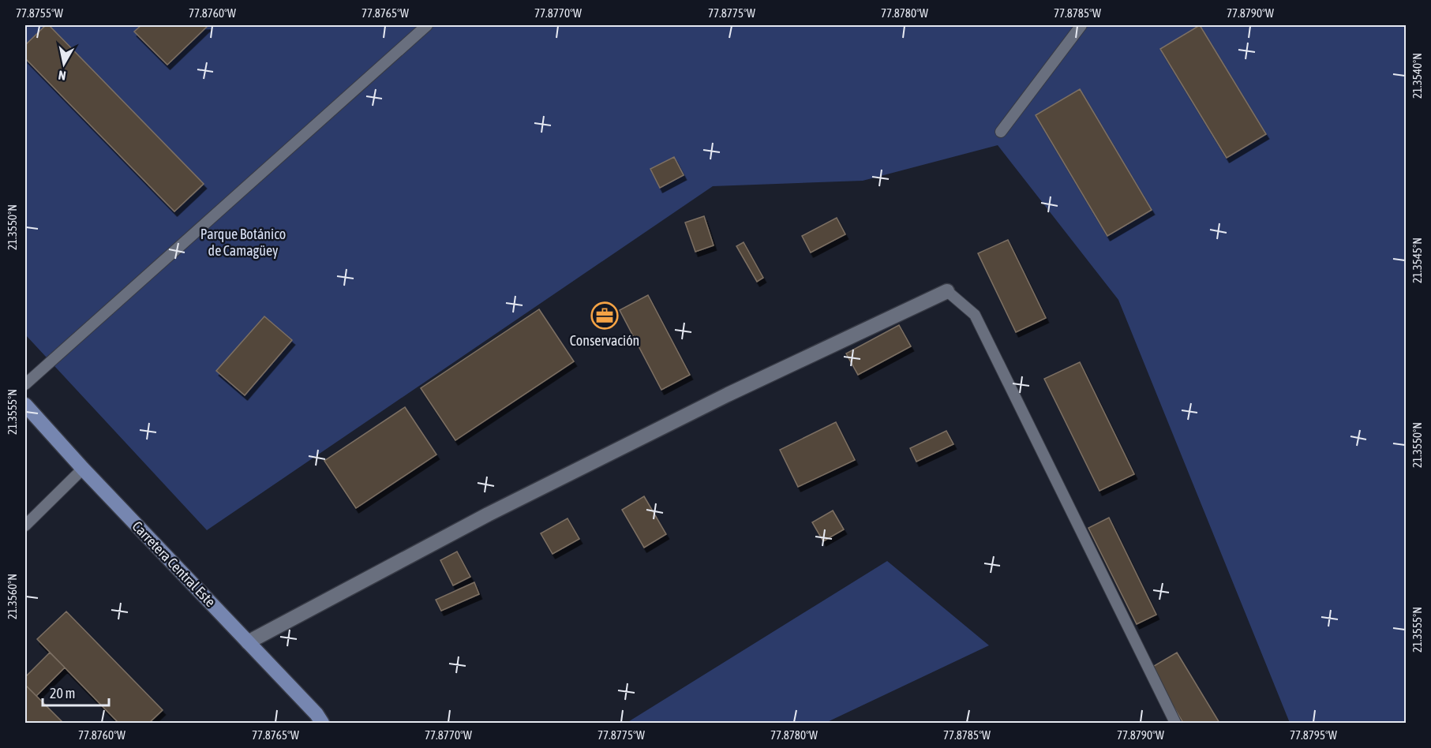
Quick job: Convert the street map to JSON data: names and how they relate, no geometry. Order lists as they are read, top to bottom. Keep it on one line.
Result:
{"streets":{"main road":["Carretera Central Este"]},"parks":["Parque Botánico de Camagüey"],"places":{"office":["Conservación"]},"scale_bar":"20 m","north":"bottom","coordinates":["77.8755°W","77.8760°W","77.8765°W","77.8770°W","77.8775°W","77.8780°W","77.8785°W","77.8790°W","21.3540°N","21.3550°N","21.3545°N","21.3555°N","21.3560°N","77.8795°W"]}
